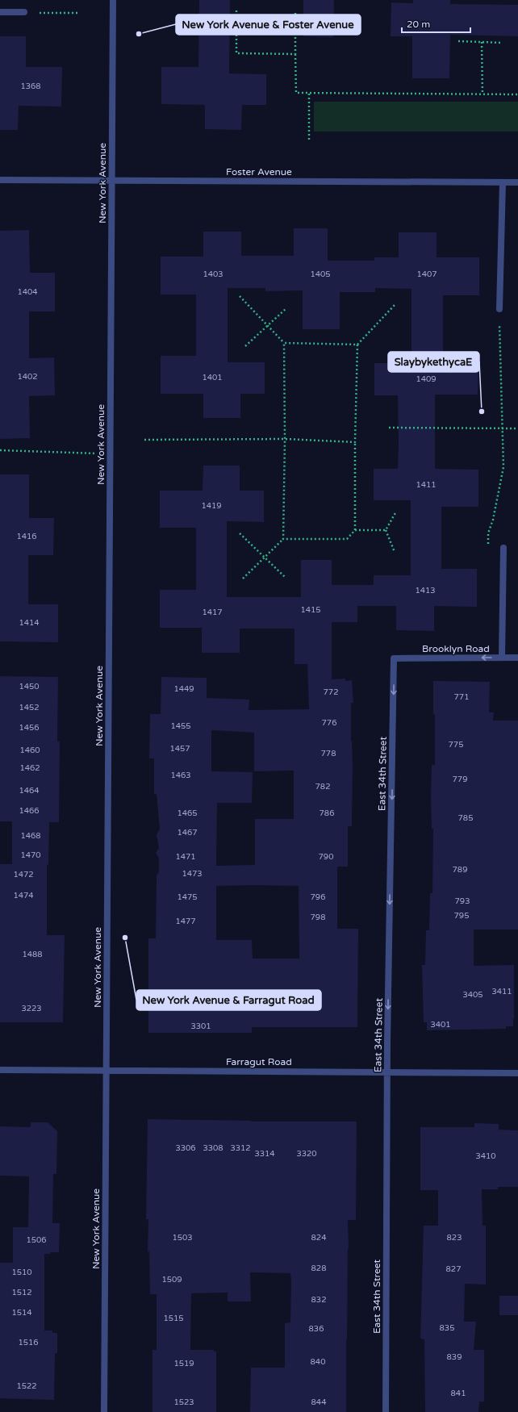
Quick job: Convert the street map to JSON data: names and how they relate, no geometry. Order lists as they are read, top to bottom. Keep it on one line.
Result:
{"streets":{"street":["Foster Avenue","New York Avenue","Brooklyn Road","East 34th Street","Farragut Road"]},"crossings":[["Foster Avenue","New York Avenue"],["New York Avenue","Farragut Road"],["Brooklyn Road","East 34th Street"],["East 34th Street","Farragut Road"]],"one_way":["Brooklyn Road","East 34th Street"],"places":["New York Avenue & Foster Avenue","SlaybykethycaE","New York Avenue & Farragut Road"],"house_numbers":["1368","1403","1405","1407","1404","1402","1401","1409","1411","1419","1416","1413","1415","1417","1414","1450","1449","772","771","1452","776","1455","1456","775","1457","1460","778","1462","1463","779","782","1464","1466","1465","786","785","1467","1468","1470","1471","790","789","1473","1472","1474","1475","796","793","795","798","1477","1488","3411","3405","3223","3401","3301","3306","3308","3312","3314","3320","3410","1503","824","823","1506","828","827","1510","1509","1512","832","1514","1515","835","836","1516","839","840","1519","1522","841","1523","844"],"scale_bar":"20 m"}
